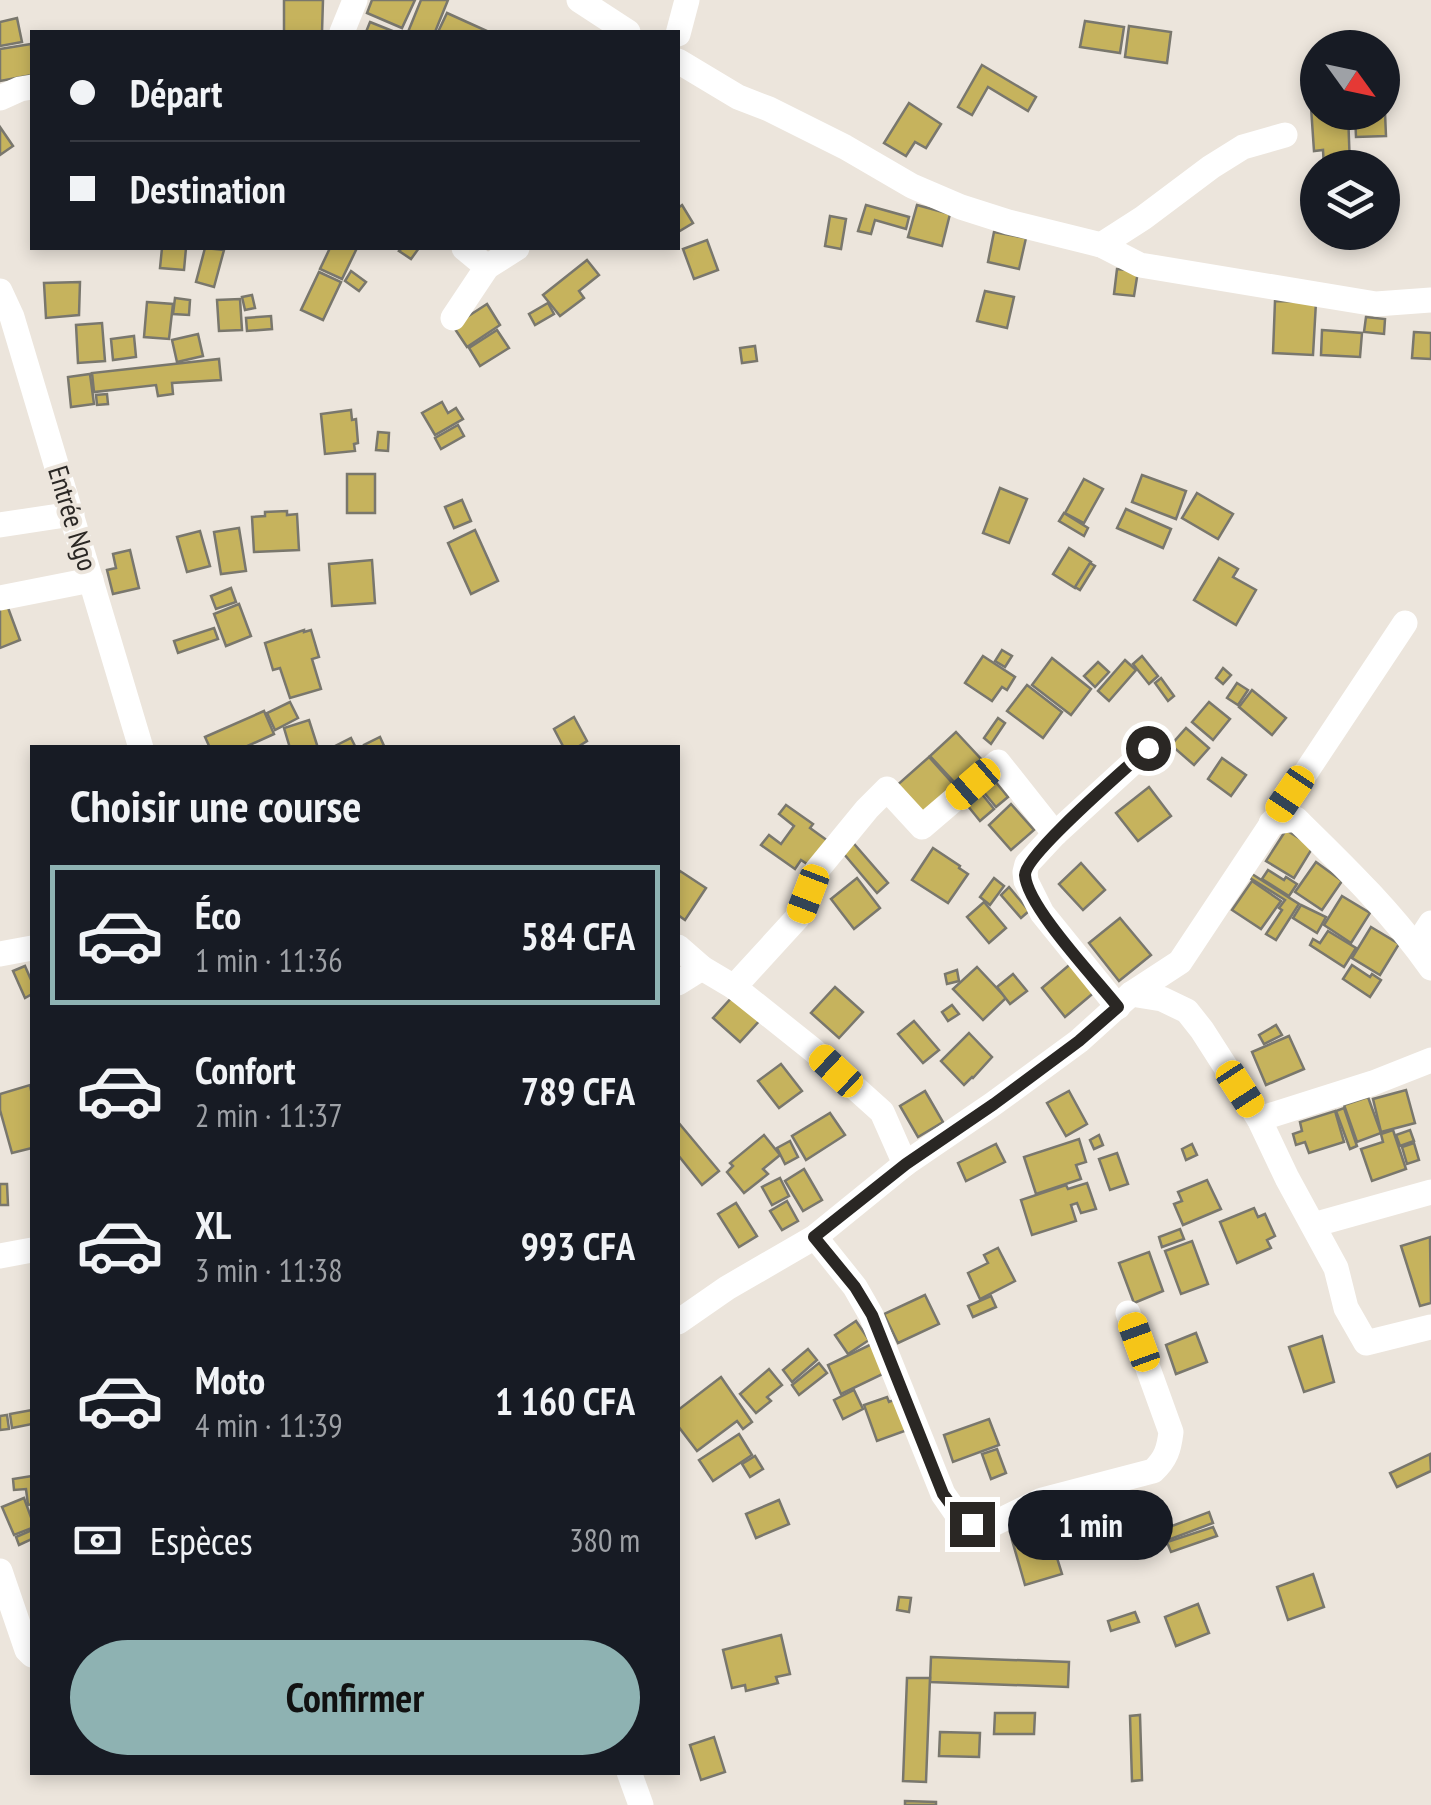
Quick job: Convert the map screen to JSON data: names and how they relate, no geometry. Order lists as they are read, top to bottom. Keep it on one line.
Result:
{"streets":{"street":["Entrée Ngo"]},"north":"bottom right","page":{"banner":["Départ","Destination"],"heading":"Choisir une course","list":[{"name":"Éco","note":"1 min · 11:36","value":"584 CFA"},{"name":"Confort","note":"2 min · 11:37","value":"789 CFA"},{"name":"XL","note":"3 min · 11:38","value":"993 CFA"},{"name":"Moto","note":"4 min · 11:39","value":"1 160 CFA"}],"pay":["Espèces","380 m"],"bubble":"1 min","buttons":"Confirmer"}}
